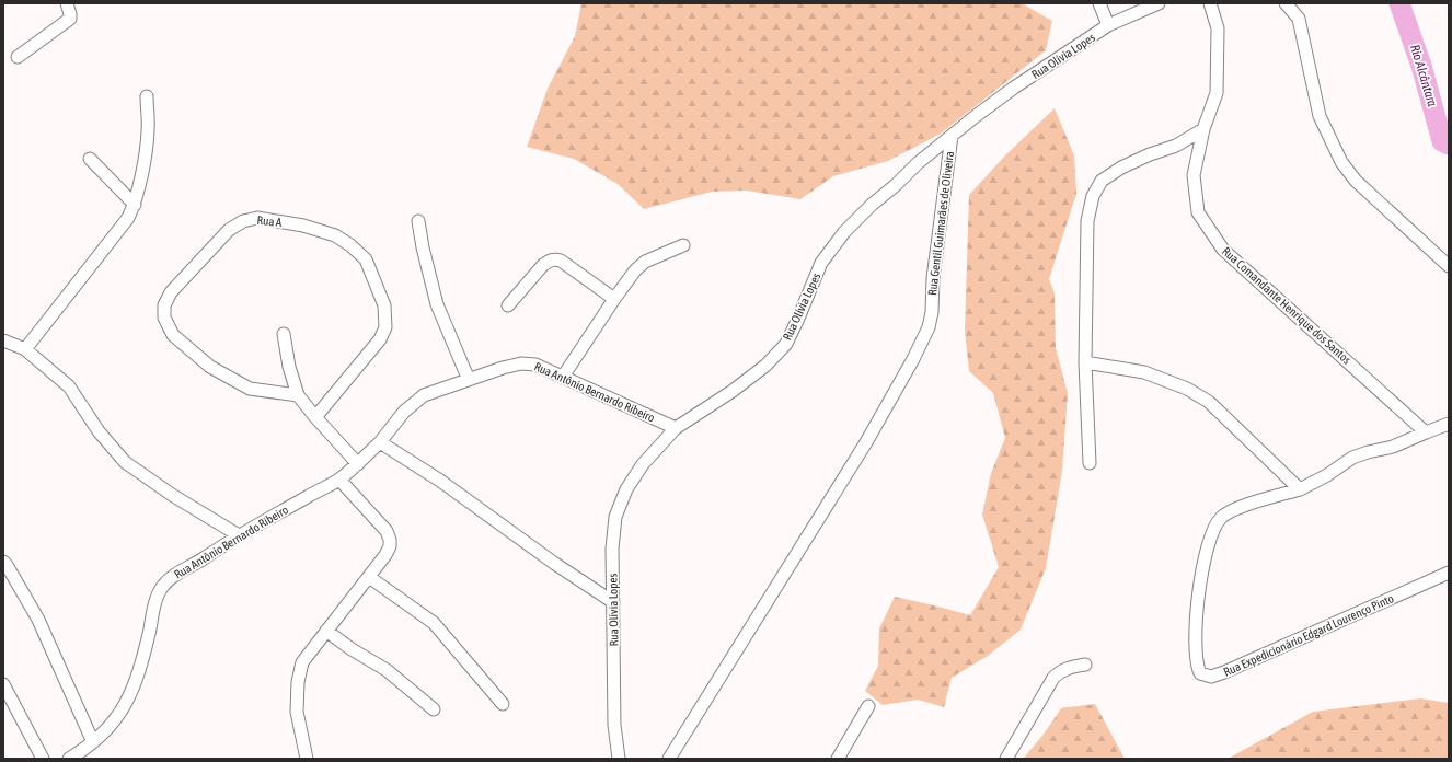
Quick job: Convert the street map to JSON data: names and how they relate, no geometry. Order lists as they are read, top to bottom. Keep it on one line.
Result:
{"streets":{"street":["Rua Olívia Lopes","Rua A","Rua Gentil Guimarães de Oliveira","Rua Comandante Henrique dos Santos","Rua Antônio Bernardo Ribeiro","Rua Expedicionário Edgard Lourenço Pinto"]},"crossings":[["Rua Olívia Lopes","Rua Gentil Guimarães de Oliveira"],["Rua Olívia Lopes","Rua Antônio Bernardo Ribeiro"]],"water":["Rio Alcântara"]}
